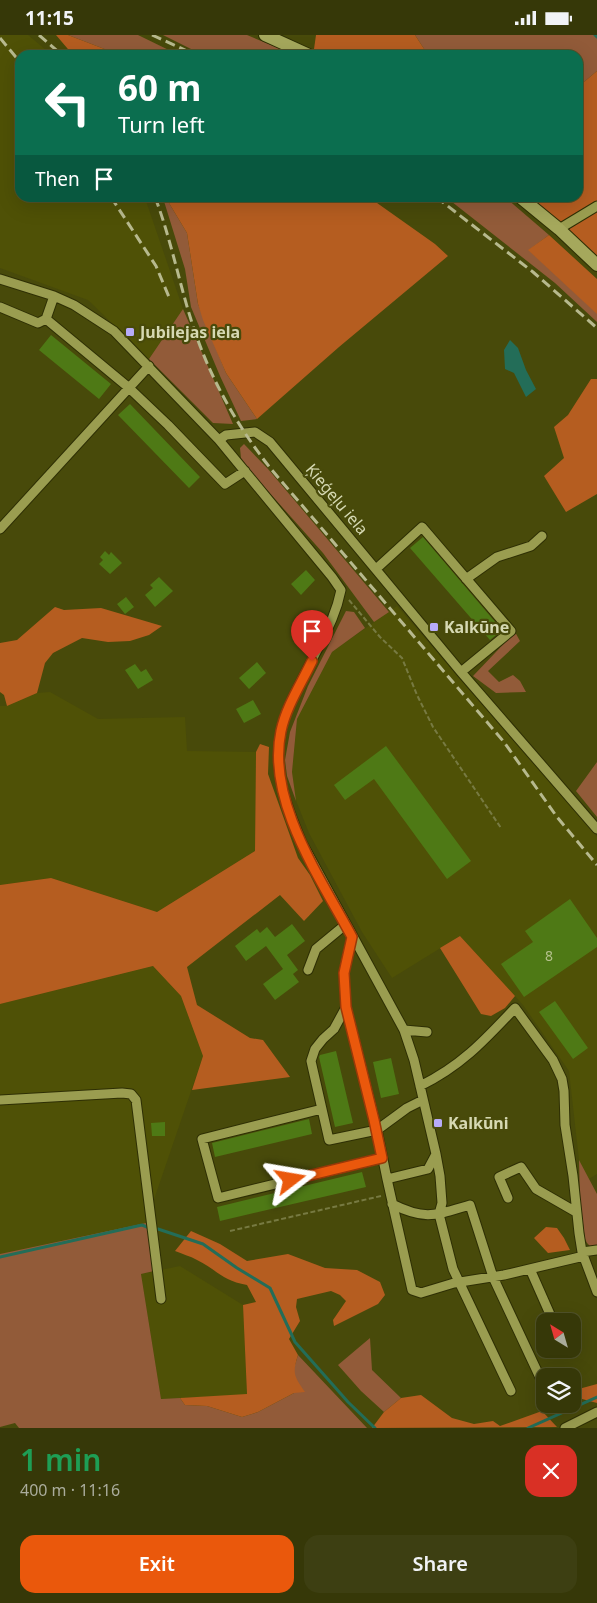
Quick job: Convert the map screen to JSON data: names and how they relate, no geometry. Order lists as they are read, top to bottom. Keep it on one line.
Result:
{"streets":{"street":["Ķieģeļu iela"]},"places":{"transit":["Jubilejas iela","Kalkūne","Kalkūni"]},"house_numbers":["8"],"north":"top left","page":{"status":"11:15","turn":["60 m","Turn left"],"then":"Then","heading":["1 min","400 m · 11:16"],"buttons":["Exit","Share"]}}
